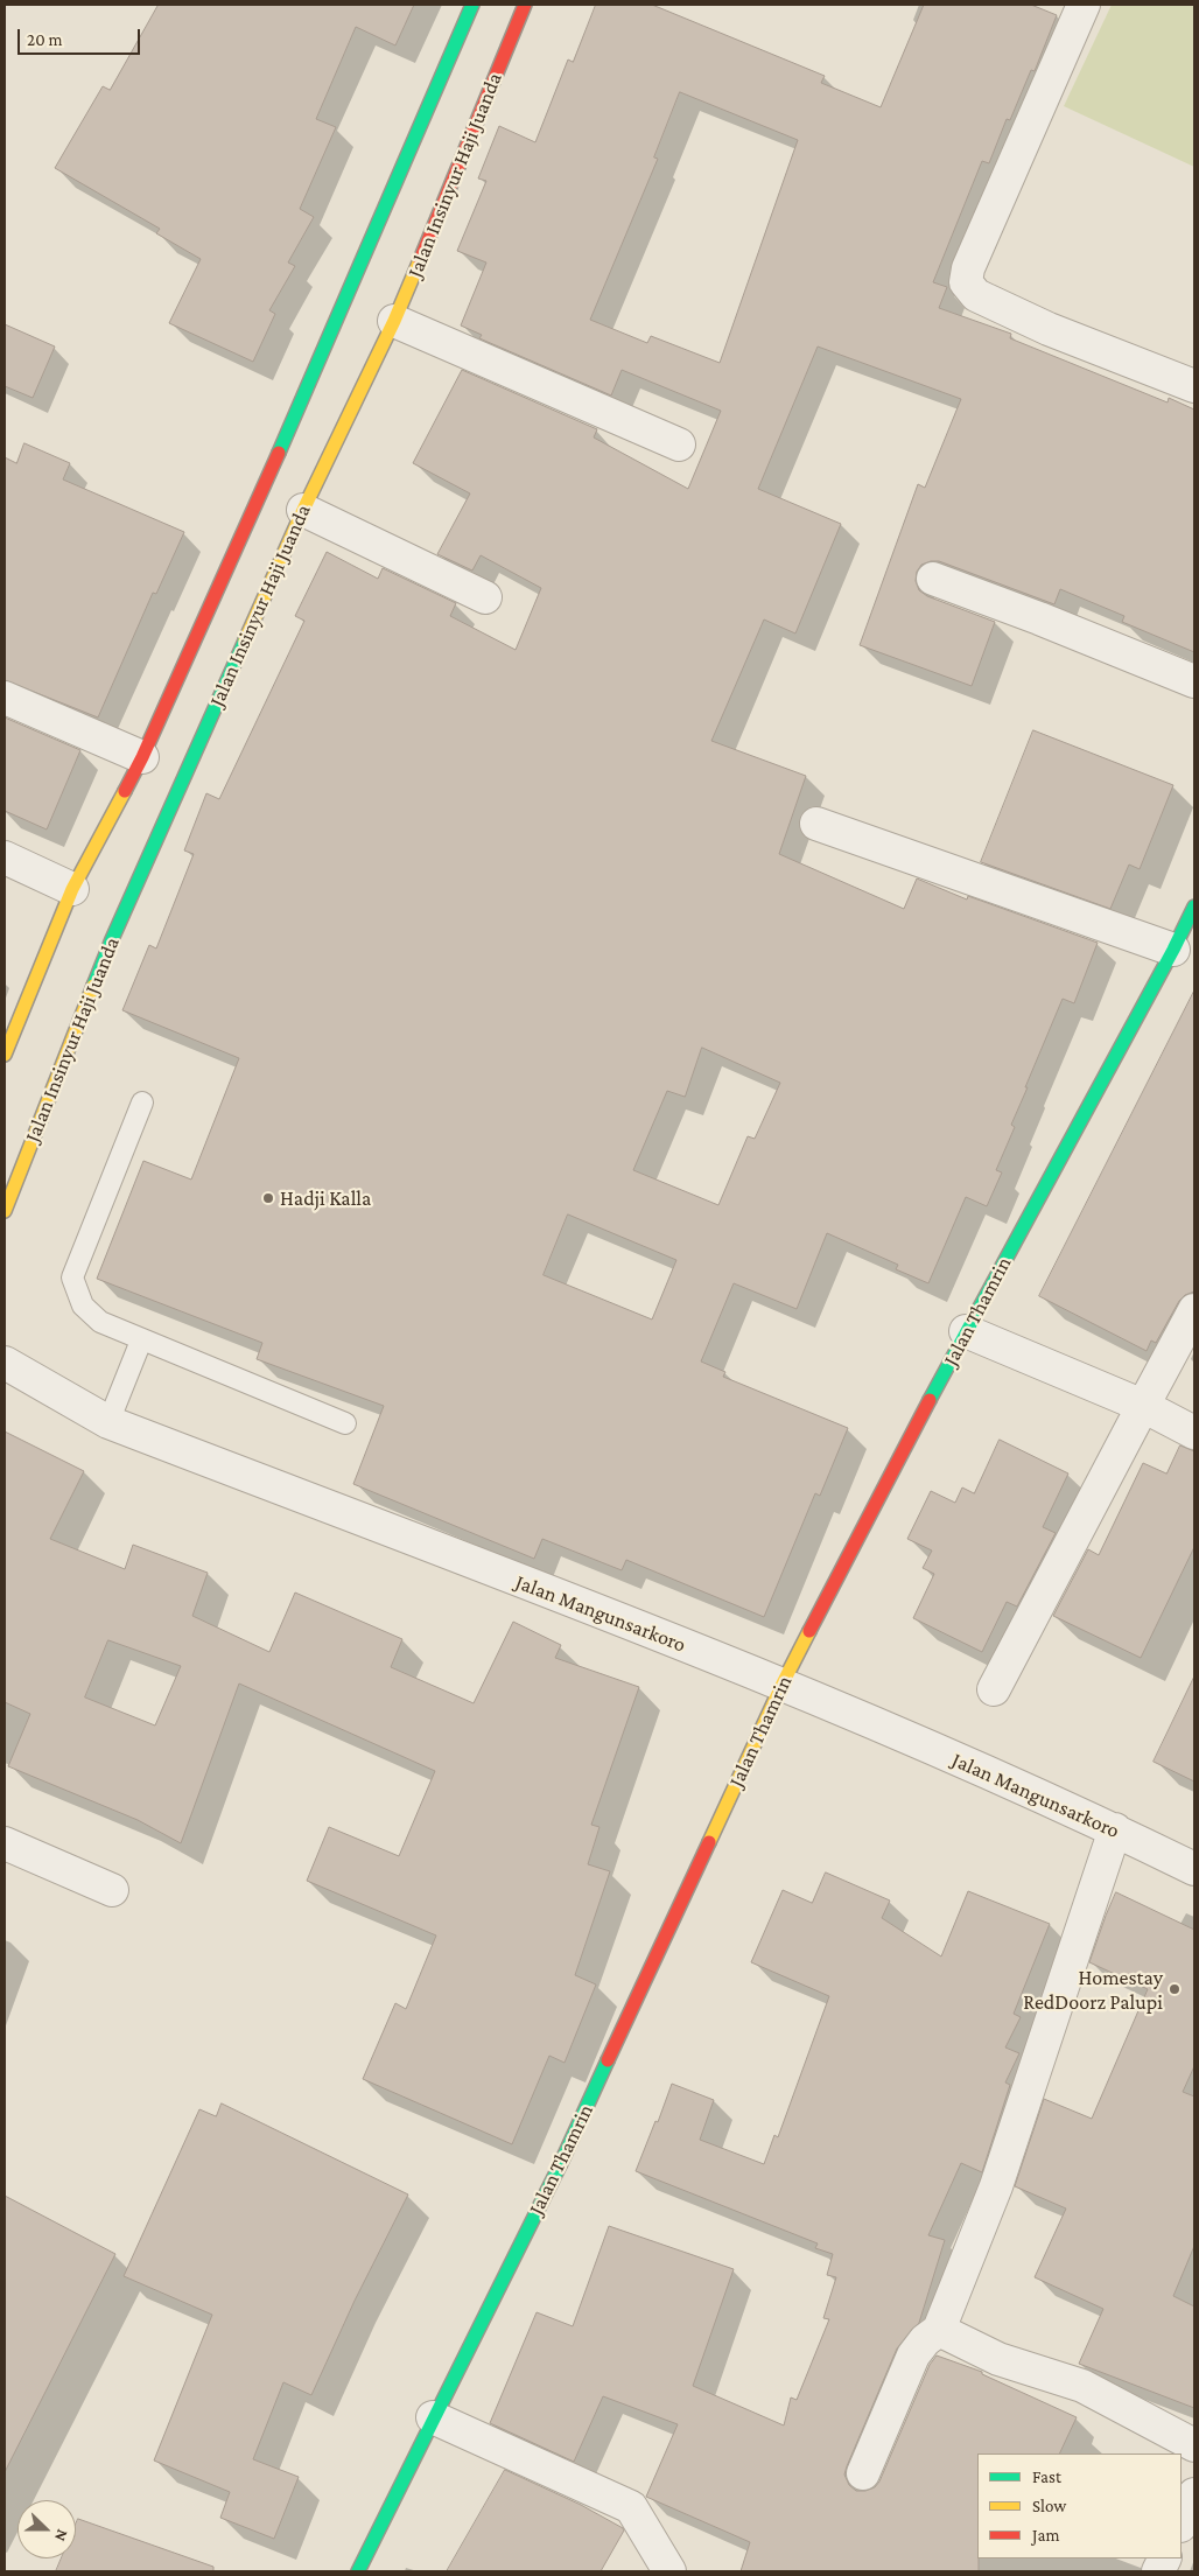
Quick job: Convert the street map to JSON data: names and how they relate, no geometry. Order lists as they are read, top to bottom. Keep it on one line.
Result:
{"streets":{"main road":["Jalan Insinyur Haji Juanda","Jalan Thamrin"],"street":["Jalan Mangunsarkoro"]},"crossings":[["Jalan Thamrin","Jalan Mangunsarkoro"]],"places":["Hadji Kalla","Homestay RedDoorz Palupi"],"legend":["Fast","Slow","Jam"],"scale_bar":"20 m","north":"right"}
